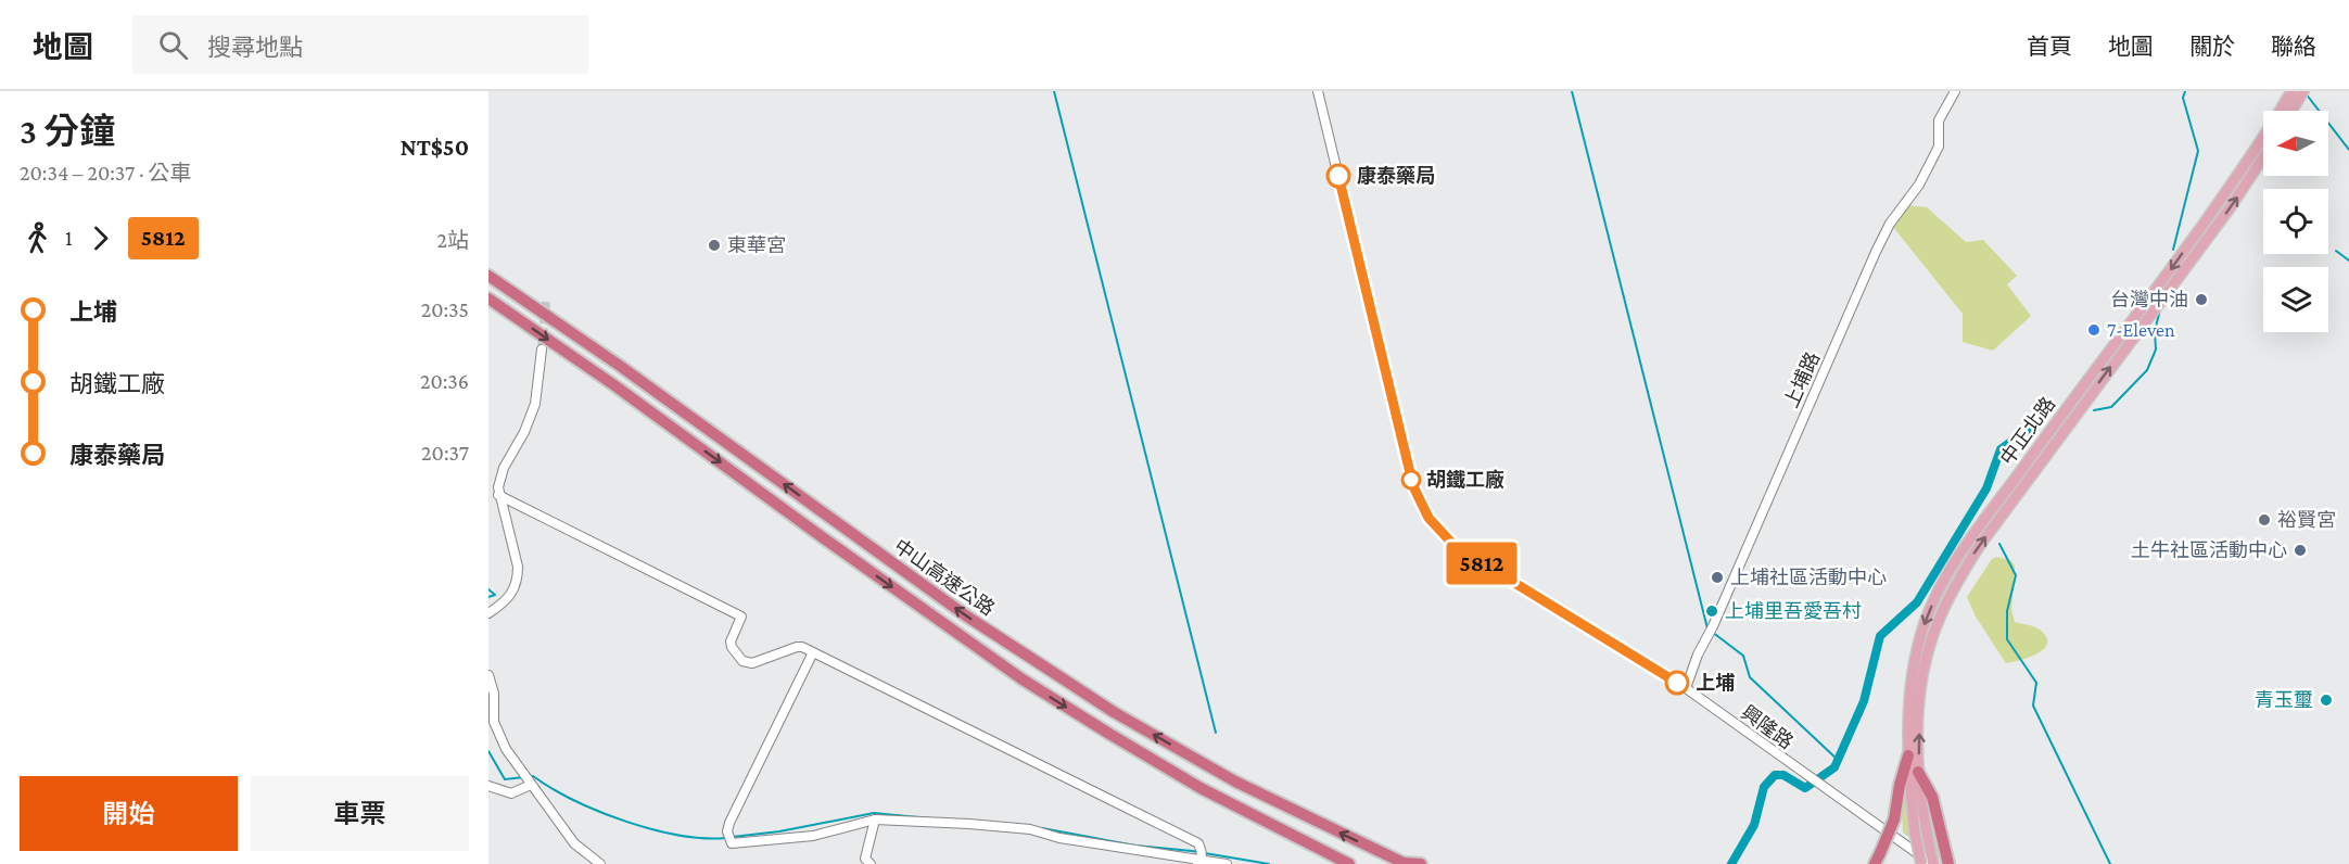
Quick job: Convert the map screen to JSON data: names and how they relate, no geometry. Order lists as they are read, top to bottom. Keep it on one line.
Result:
{"streets":{"highway":["中山高速公路"],"main road":["中正北路"],"street":["上埔路","興隆路"]},"crossings":[["上埔路","興隆路"],["中正北路","興隆路"]],"places":["康泰藥局","東華宮","台灣中油","7-Eleven","胡鐵工廠","裕賢宮","土牛社區活動中心","上埔社區活動中心","上埔里吾愛吾村","上埔","青玉璽"],"lines":["bus line 5812"],"north":"left","page":{"header":"地圖","search":"搜尋地點","nav":["首頁","地圖","關於","聯絡"],"heading":["3 分鐘","20:34 – 20:37 · 公車","NT$50"],"on_map":"5812","legs":["1","5812","2站"],"list":[{"name":"上埔","value":"20:35"},{"name":"胡鐵工廠","value":"20:36"},{"name":"康泰藥局","value":"20:37"}],"buttons":["開始","車票"]}}
